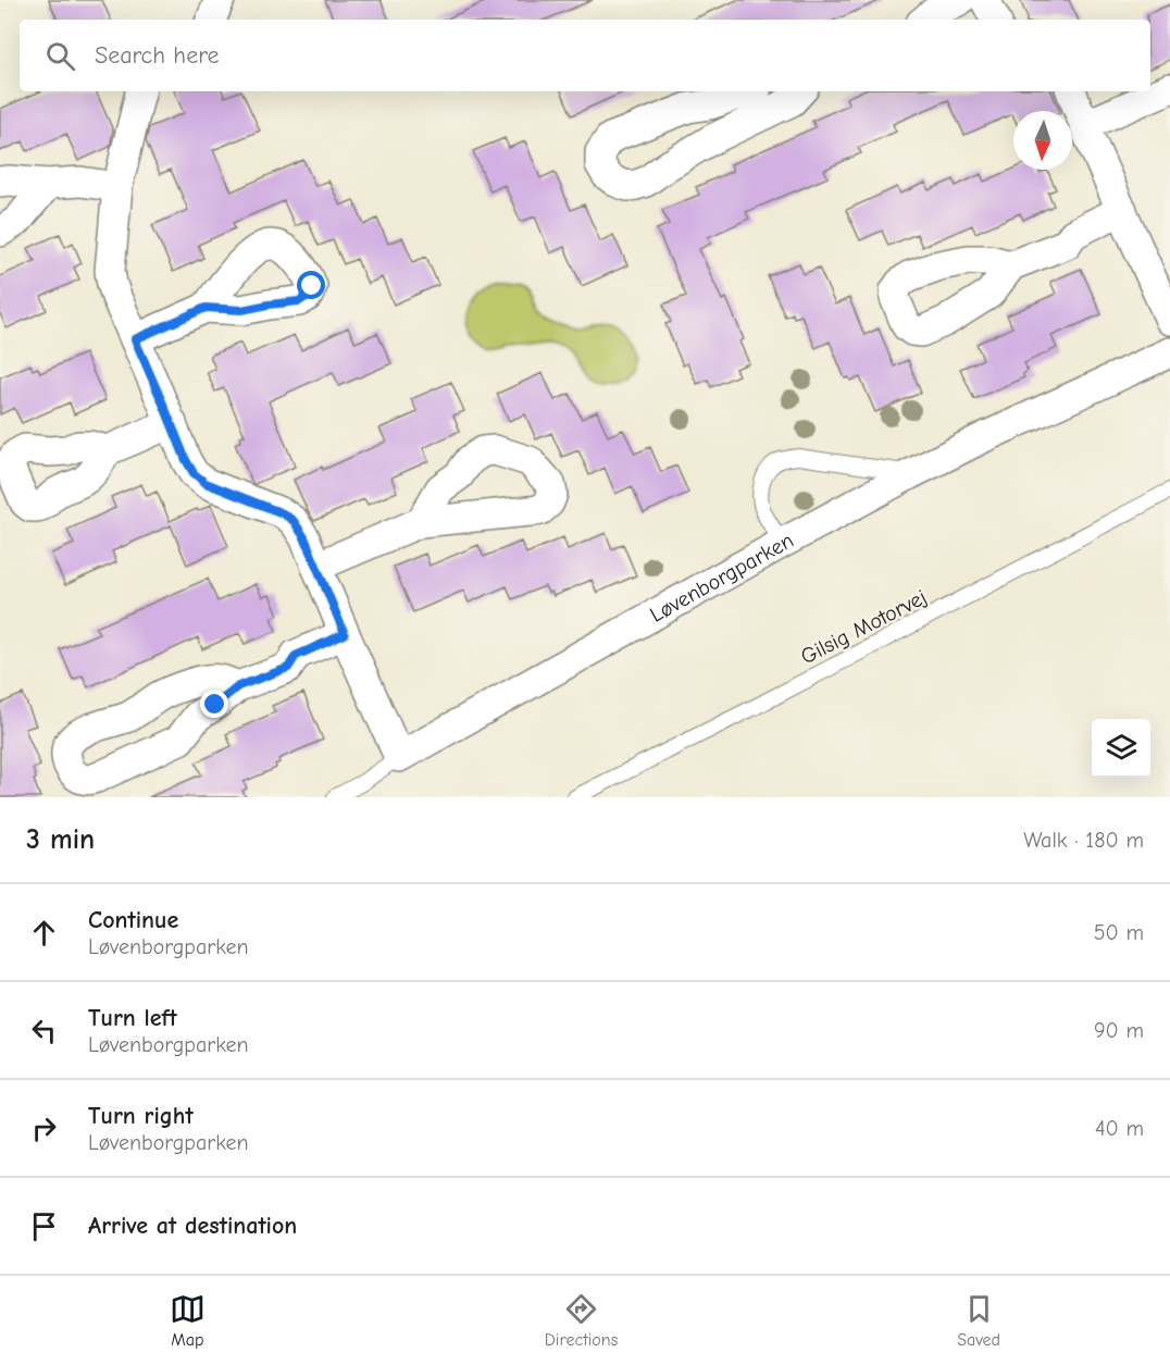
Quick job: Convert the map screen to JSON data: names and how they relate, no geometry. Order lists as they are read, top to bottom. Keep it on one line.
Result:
{"streets":{"street":["Løvenborgparken"],"lane":["Gilsig Motorvej"]},"north":"bottom","page":{"search":"Search here","heading":["3 min","Walk · 180 m"],"list":[["Continue","Løvenborgparken","50 m"],["Turn left","Løvenborgparken","90 m"],["Turn right","Løvenborgparken","40 m"],"Arrive at destination"],"nav":["Map","Directions","Saved"]}}
